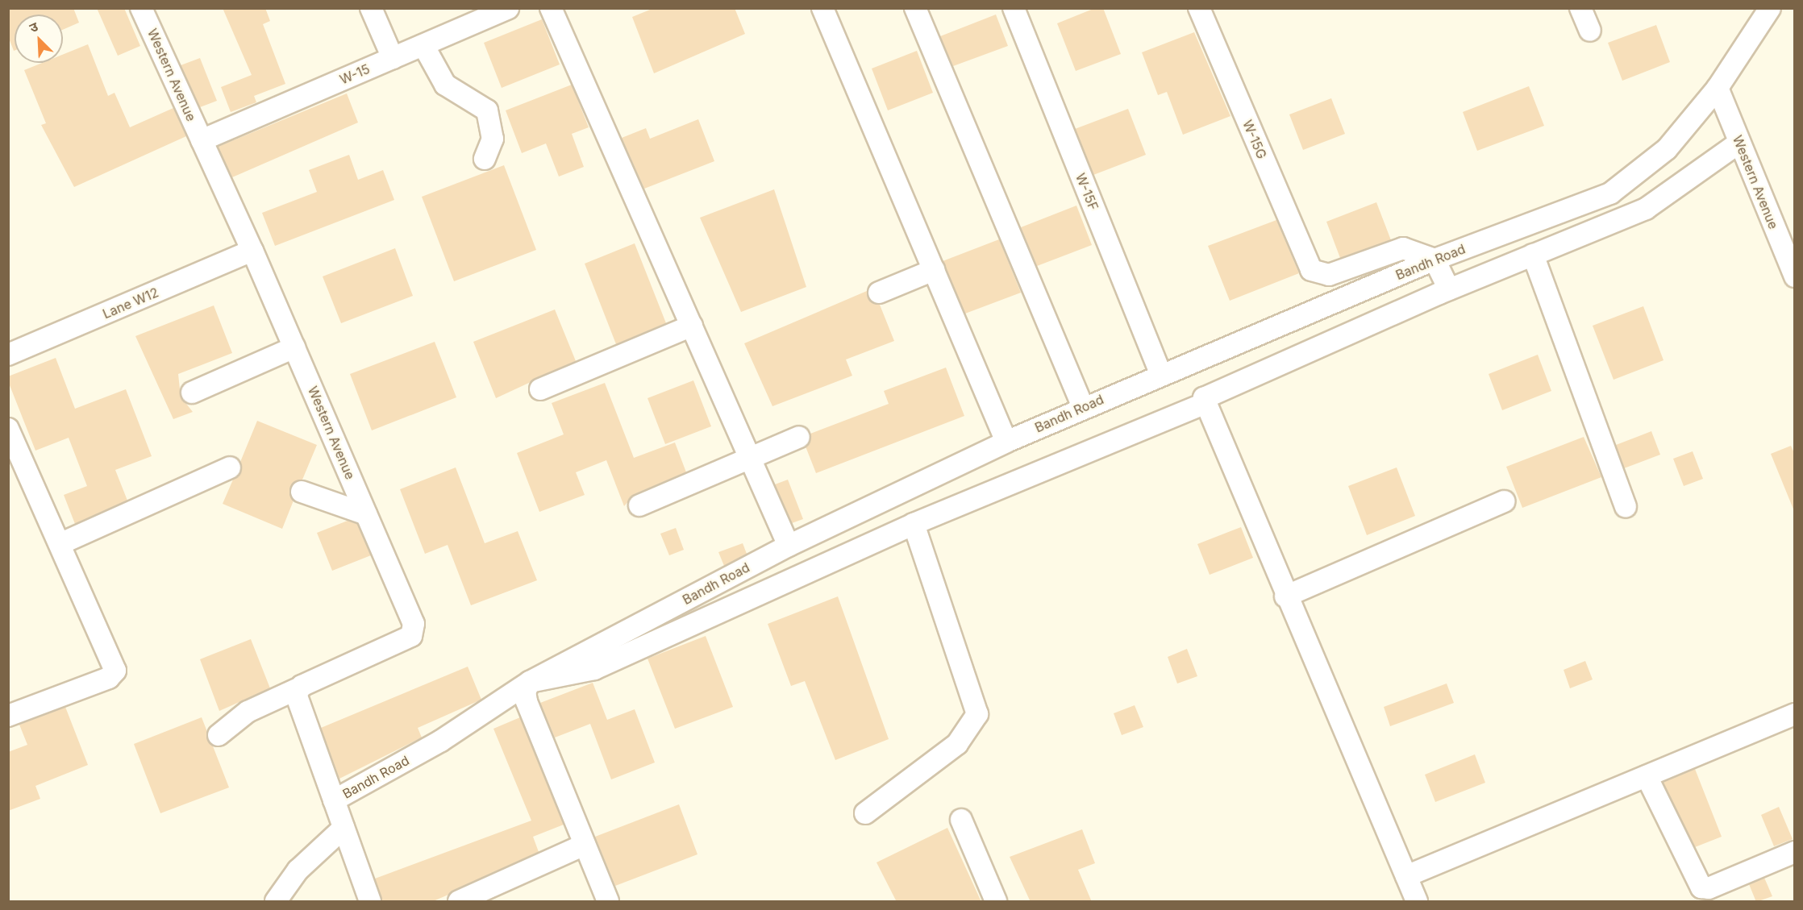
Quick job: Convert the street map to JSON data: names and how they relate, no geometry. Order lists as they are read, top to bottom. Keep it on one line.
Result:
{"streets":{"street":["W-15","Western Avenue","W-15G","W-15F","Bandh Road","Lane W12"]},"crossings":[["W-15","Western Avenue"],["Western Avenue","Bandh Road"],["Western Avenue","Lane W12"],["W-15G","Bandh Road"],["W-15F","Bandh Road"]],"north":"top left"}
